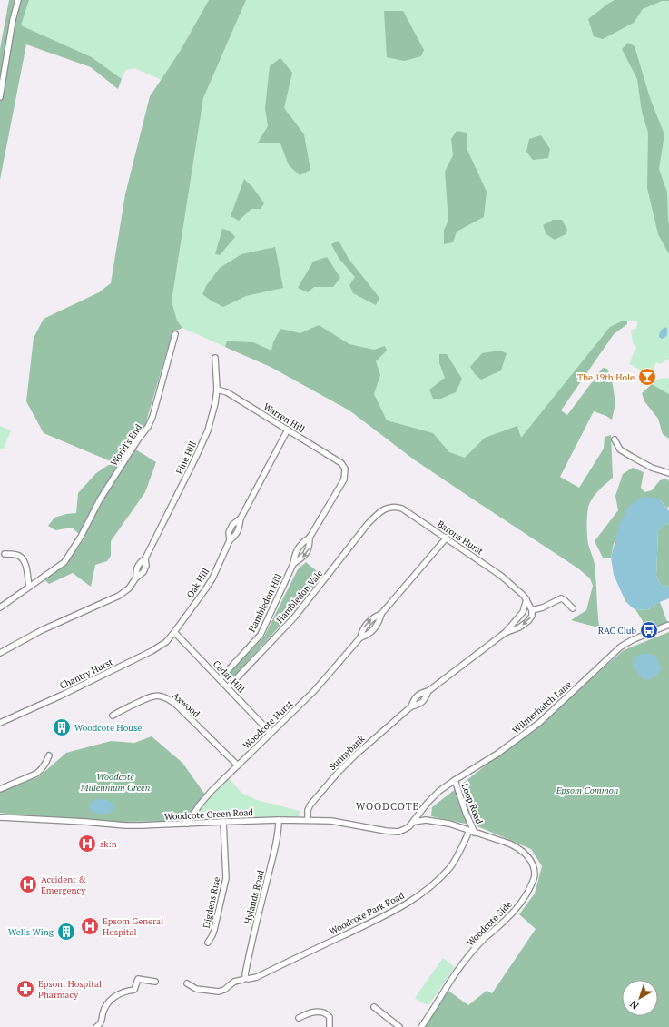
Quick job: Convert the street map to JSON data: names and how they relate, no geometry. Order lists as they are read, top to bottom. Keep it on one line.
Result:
{"streets":{"street":["Warren Hill","World's End","Pine Hill","Barons Hurst","Oak Hill","Hambledon Vale","Hambledon Hill","Chantry Hurst","Cedar Hill","Axwood","Wilmerhatch Lane","Woodcote Hurst","Sunnybank","Loop Road","Woodcote Green Road","Hylands Road","Digdens Rise","Woodcote Park Road","Woodcote Side"]},"crossings":[["Warren Hill","Pine Hill"],["Warren Hill","Oak Hill"],["Warren Hill","Hambledon Hill"],["Barons Hurst","Hambledon Vale"],["Barons Hurst","Woodcote Hurst"],["Barons Hurst","Sunnybank"],["Oak Hill","Chantry Hurst"],["Oak Hill","Cedar Hill"],["Hambledon Vale","Cedar Hill"],["Hambledon Hill","Cedar Hill"],["Chantry Hurst","Cedar Hill"],["Cedar Hill","Woodcote Hurst"],["Axwood","Woodcote Hurst"],["Wilmerhatch Lane","Loop Road"],["Wilmerhatch Lane","Woodcote Green Road"],["Wilmerhatch Lane","Woodcote Side"],["Woodcote Hurst","Woodcote Green Road"],["Sunnybank","Woodcote Green Road"],["Loop Road","Woodcote Park Road"],["Loop Road","Woodcote Side"],["Woodcote Green Road","Hylands Road"],["Woodcote Green Road","Digdens Rise"],["Woodcote Green Road","Woodcote Side"],["Hylands Road","Woodcote Park Road"],["Woodcote Park Road","Woodcote Side"]],"districts":["WOODCOTE"],"parks":["Woodcote Millennium Green","Epsom Common"],"places":{"bar":["The 19th Hole"],"bus stop":["RAC Club"],"building":["Woodcote House","Wells Wing"],"hospital":["sk:n","Accident & Emergency","Epsom General Hospital"],"pharmacy":["Epsom Hospital Pharmacy"]},"north":"bottom left"}
